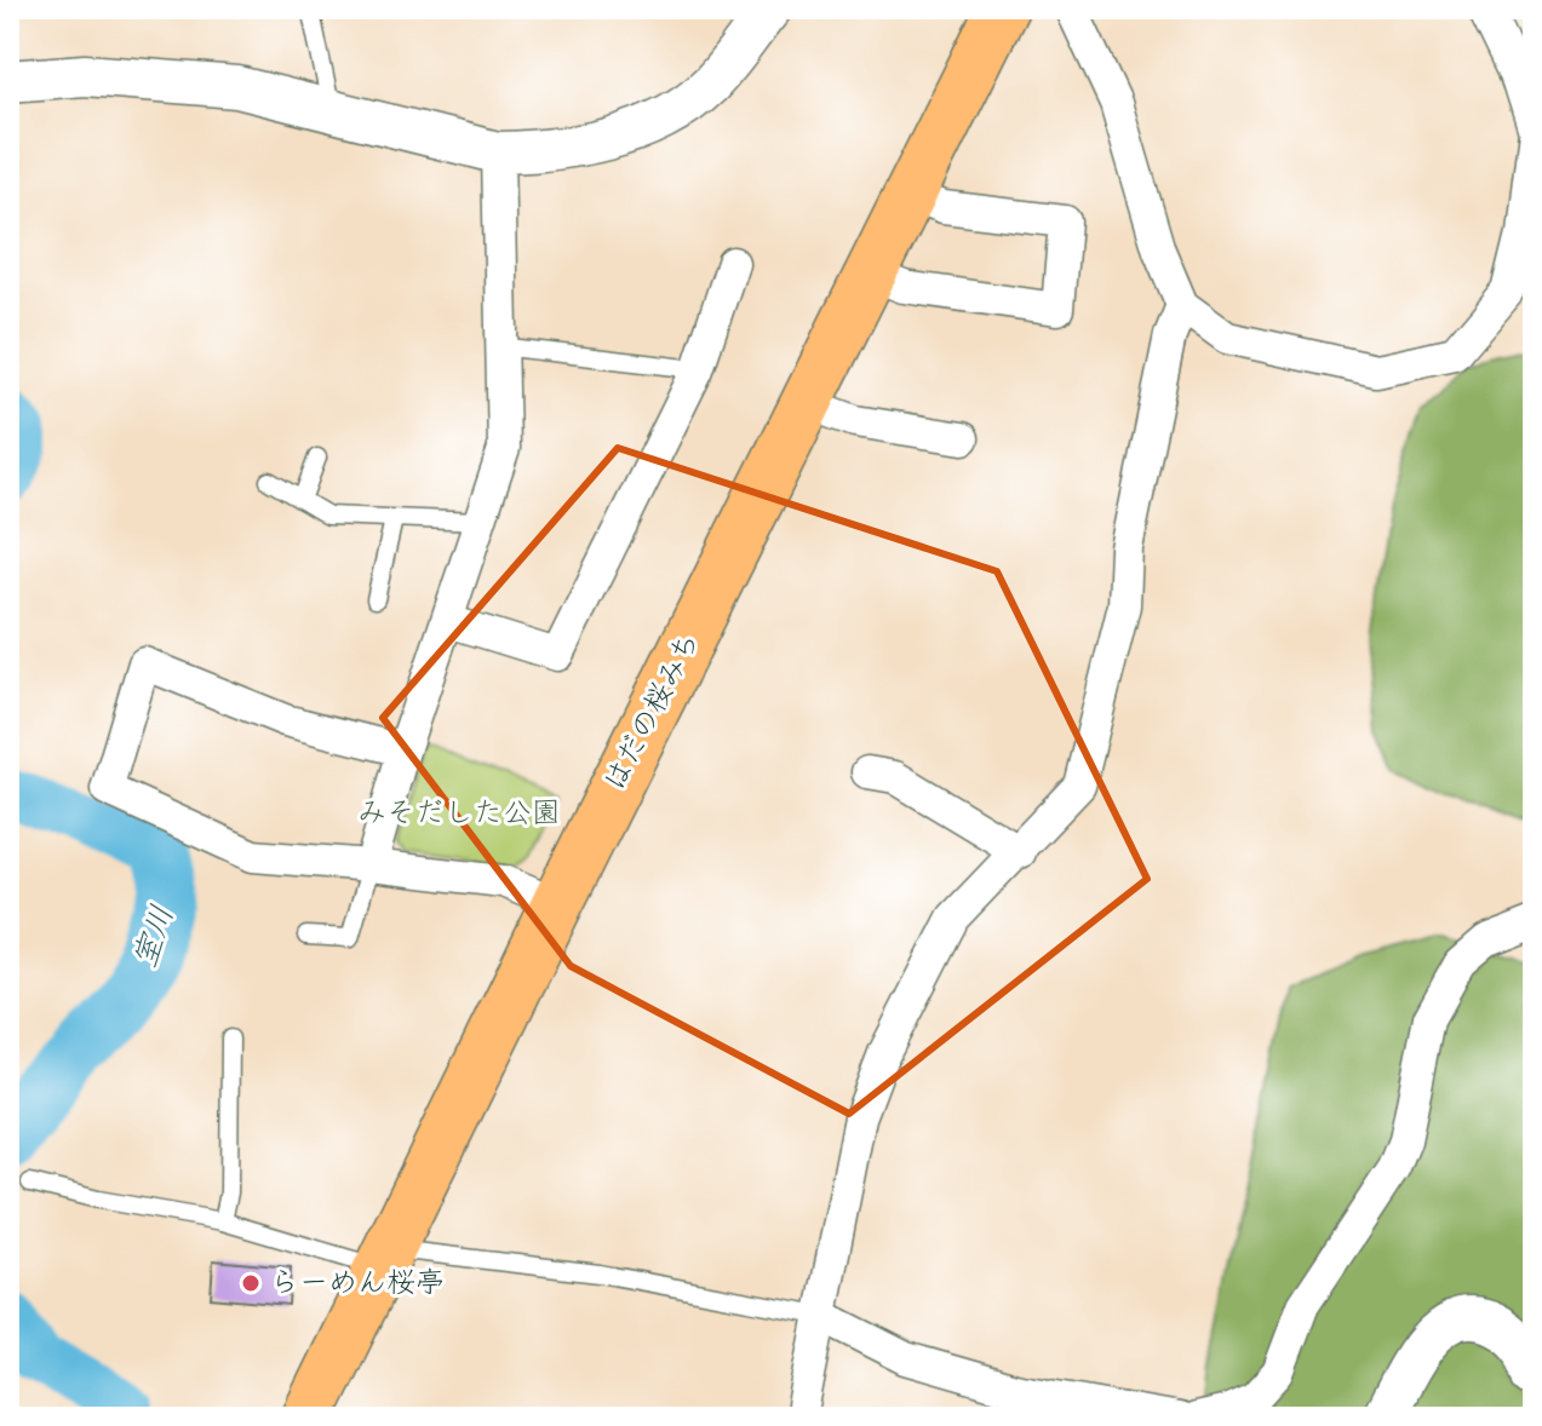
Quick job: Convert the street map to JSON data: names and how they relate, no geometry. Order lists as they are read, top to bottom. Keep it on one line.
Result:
{"streets":{"main road":["はだの桜みち"]},"water":["室川"],"parks":["みそだした公園"],"places":["らーめん桜亭"]}
